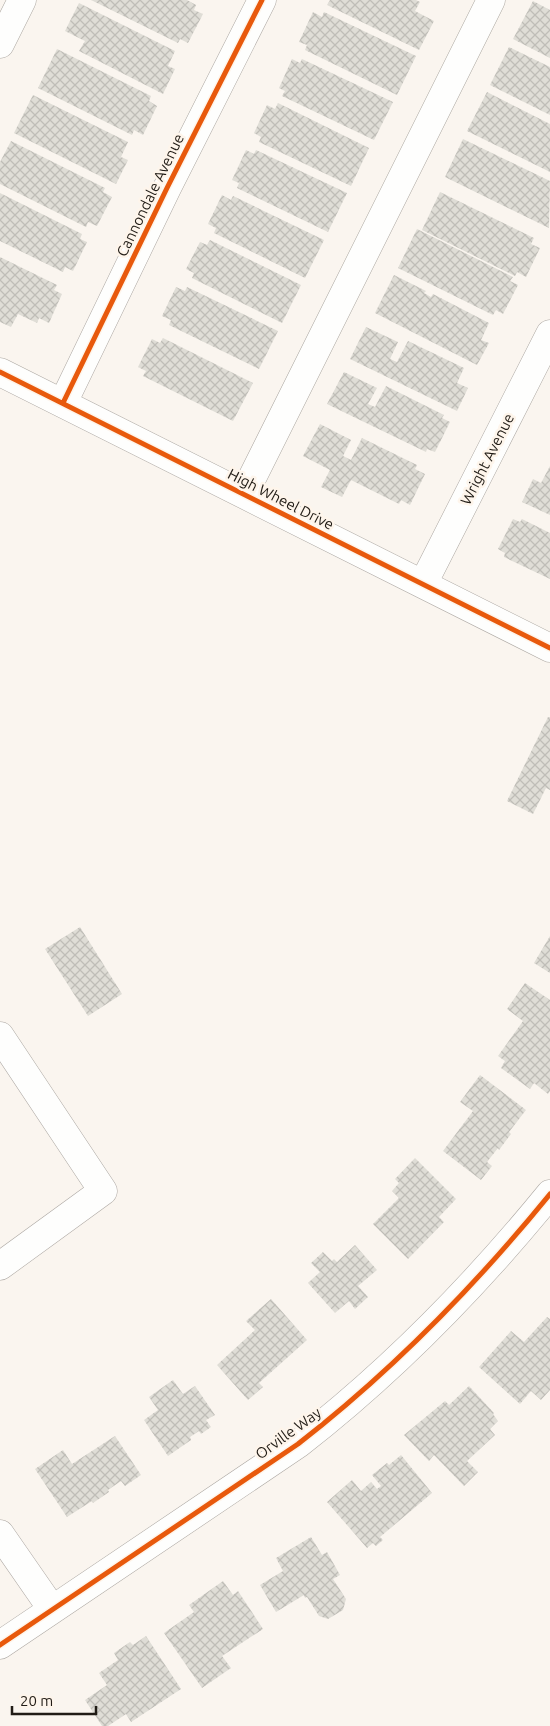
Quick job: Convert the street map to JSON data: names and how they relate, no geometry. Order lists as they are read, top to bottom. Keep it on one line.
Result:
{"streets":{"street":["Cannondale Avenue","Wright Avenue","High Wheel Drive","Orville Way"]},"crossings":[["Cannondale Avenue","High Wheel Drive"],["Wright Avenue","High Wheel Drive"]],"scale_bar":"20 m"}
